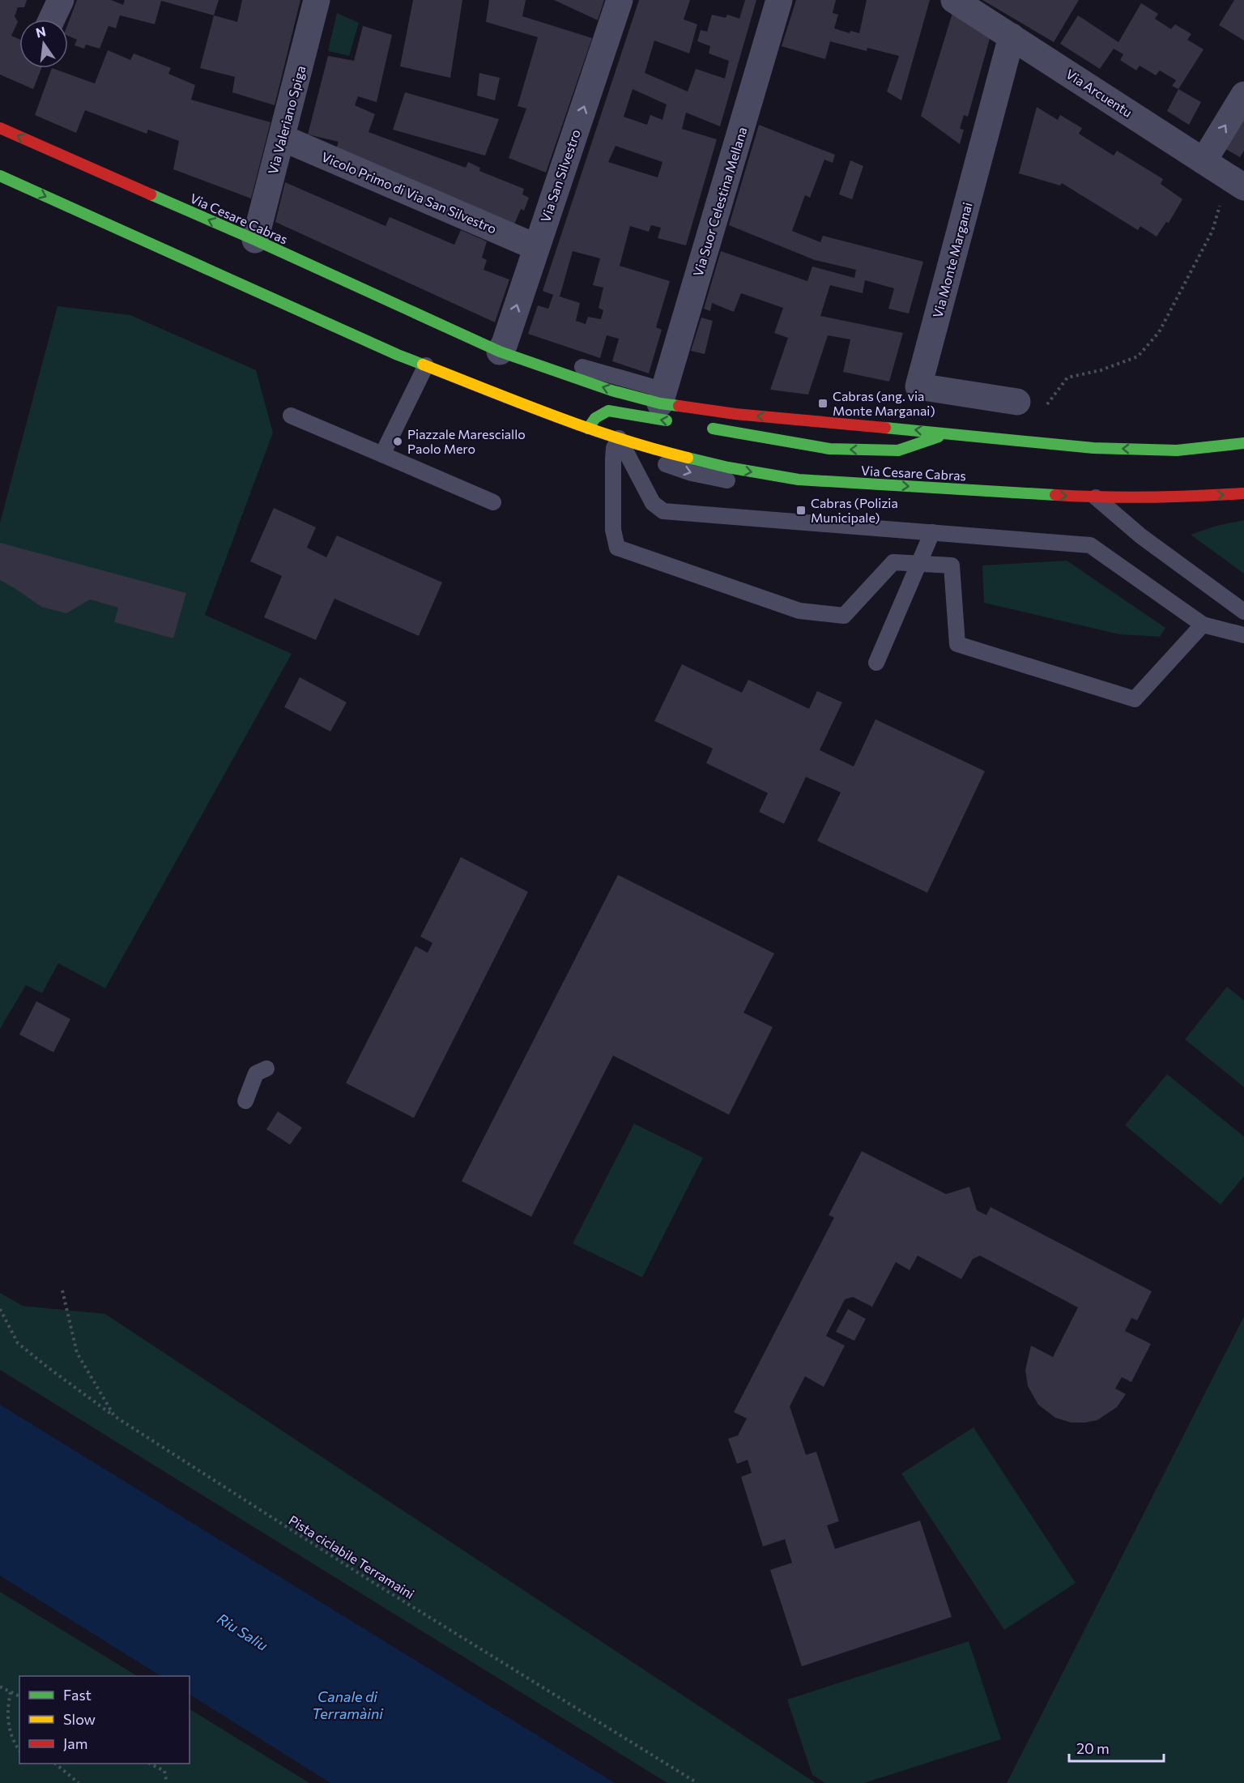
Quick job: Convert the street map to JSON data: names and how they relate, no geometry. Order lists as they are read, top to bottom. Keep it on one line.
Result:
{"streets":{"main road":["Via Cesare Cabras"],"street":["Via Arcuentu","Via Valeriano Spiga","Via San Silvestro","Vicolo Primo di Via San Silvestro","Via Suor Celestina Mellana","Via Monte Marganai"],"path":["Pista ciclabile Terramaini"]},"crossings":[["Via Arcuentu","Via Monte Marganai"],["Via Valeriano Spiga","Vicolo Primo di Via San Silvestro"],["Via Valeriano Spiga","Via Cesare Cabras"],["Via San Silvestro","Vicolo Primo di Via San Silvestro"],["Via Suor Celestina Mellana","Via Cesare Cabras"]],"one_way":["Via San Silvestro"],"water":["Riu Saliu","Canale di Terramàini"],"places":{"transit":["Cabras (ang. via Monte Marganai)","Cabras (Polizia Municipale)"],"other":["Piazzale Maresciallo Paolo Mero"]},"legend":["Fast","Slow","Jam"],"scale_bar":"20 m","north":"top"}
